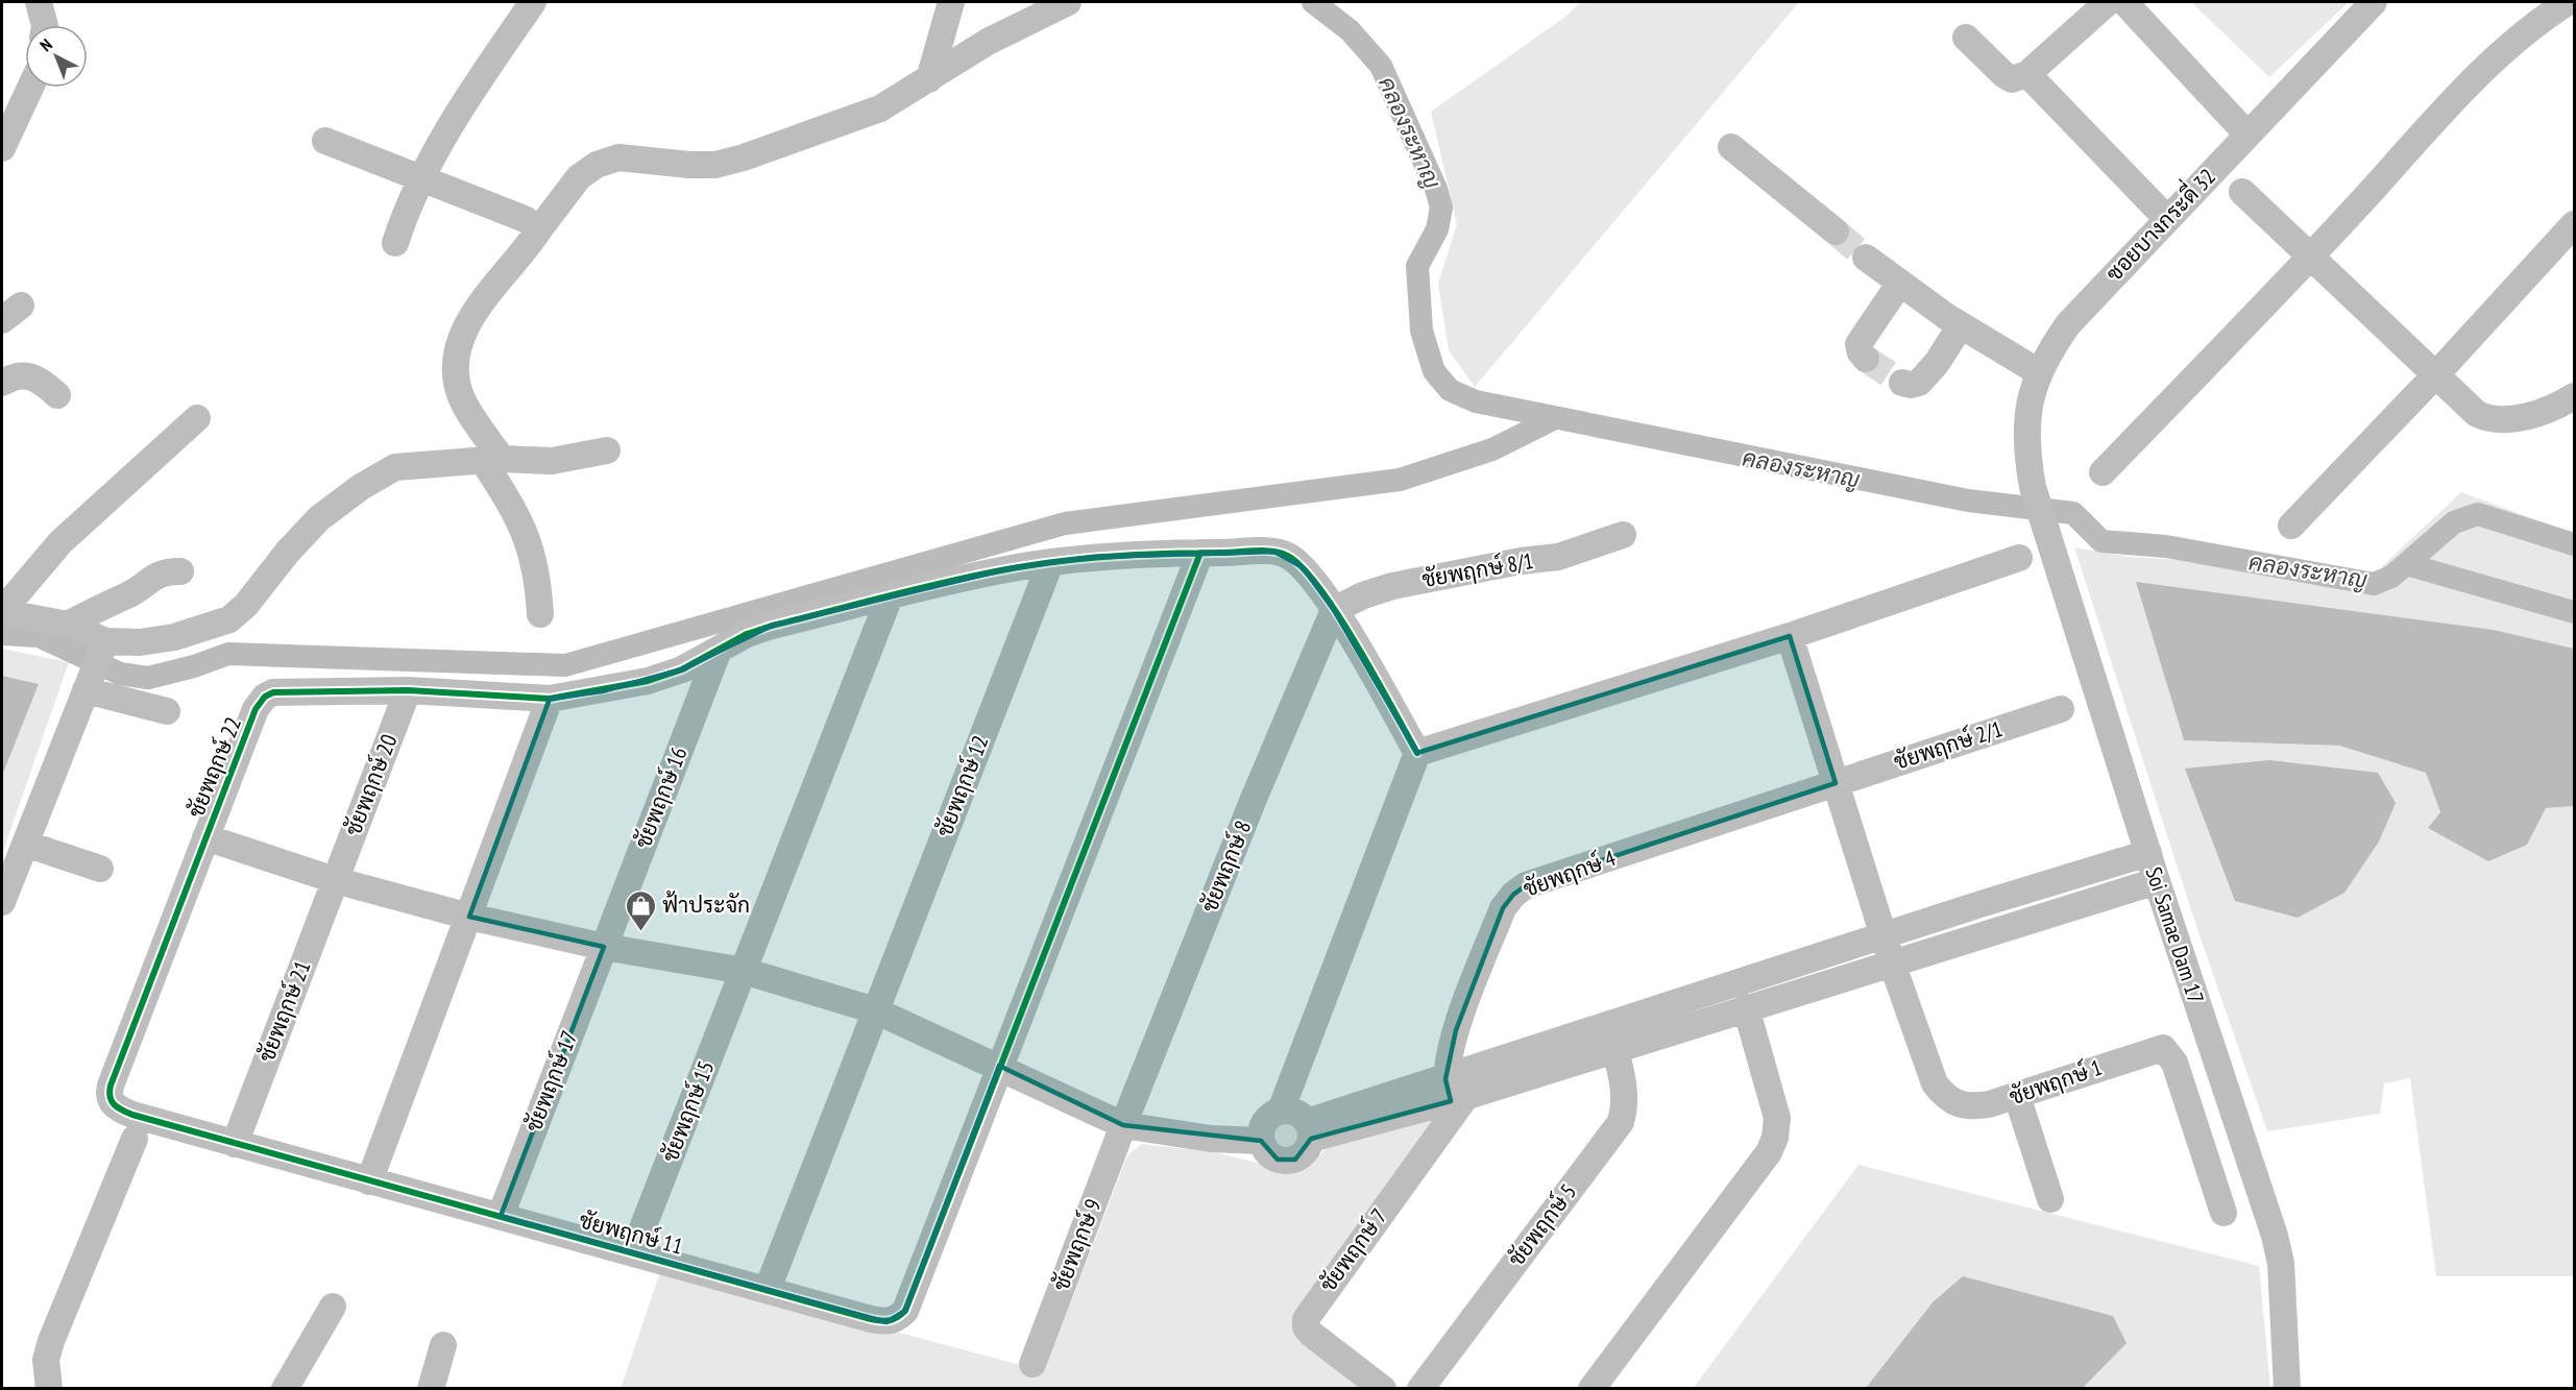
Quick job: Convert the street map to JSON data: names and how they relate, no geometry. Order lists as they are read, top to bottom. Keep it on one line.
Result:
{"streets":{"street":["ซอยบางกระดี่ 32","ชัยพฤกษ์ 8/1","ชัยพฤกษ์ 2/1","ชัยพฤกษ์ 22","ชัยพฤกษ์ 20","ชัยพฤกษ์ 12","ชัยพฤกษ์ 16","ชัยพฤกษ์ 8","ชัยพฤกษ์ 4","Soi Samae Dam 17","ชัยพฤกษ์ 21","ชัยพฤกษ์ 17","ชัยพฤกษ์ 1","ชัยพฤกษ์ 15","ชัยพฤกษ์ 5","ชัยพฤกษ์ 11","ชัยพฤกษ์ 9","ชัยพฤกษ์ 7"]},"crossings":[["ซอยบางกระดี่ 32","Soi Samae Dam 17"],["ชัยพฤกษ์ 8/1","ชัยพฤกษ์ 8"],["ชัยพฤกษ์ 2/1","ชัยพฤกษ์ 4"],["ชัยพฤกษ์ 2/1","ชัยพฤกษ์ 1"],["ชัยพฤกษ์ 22","ชัยพฤกษ์ 20"],["ชัยพฤกษ์ 22","ชัยพฤกษ์ 11"],["ชัยพฤกษ์ 20","ชัยพฤกษ์ 21"],["ชัยพฤกษ์ 12","ชัยพฤกษ์ 11"],["ชัยพฤกษ์ 16","ชัยพฤกษ์ 17"],["ชัยพฤกษ์ 8","ชัยพฤกษ์ 9"],["ชัยพฤกษ์ 4","ชัยพฤกษ์ 1"],["ชัยพฤกษ์ 4","ชัยพฤกษ์ 7"],["ชัยพฤกษ์ 21","ชัยพฤกษ์ 11"],["ชัยพฤกษ์ 17","ชัยพฤกษ์ 11"],["ชัยพฤกษ์ 15","ชัยพฤกษ์ 11"]],"water":["คลองระหาญ"],"places":{"shop":["ฟ้าประจัก"]},"north":"top left"}
